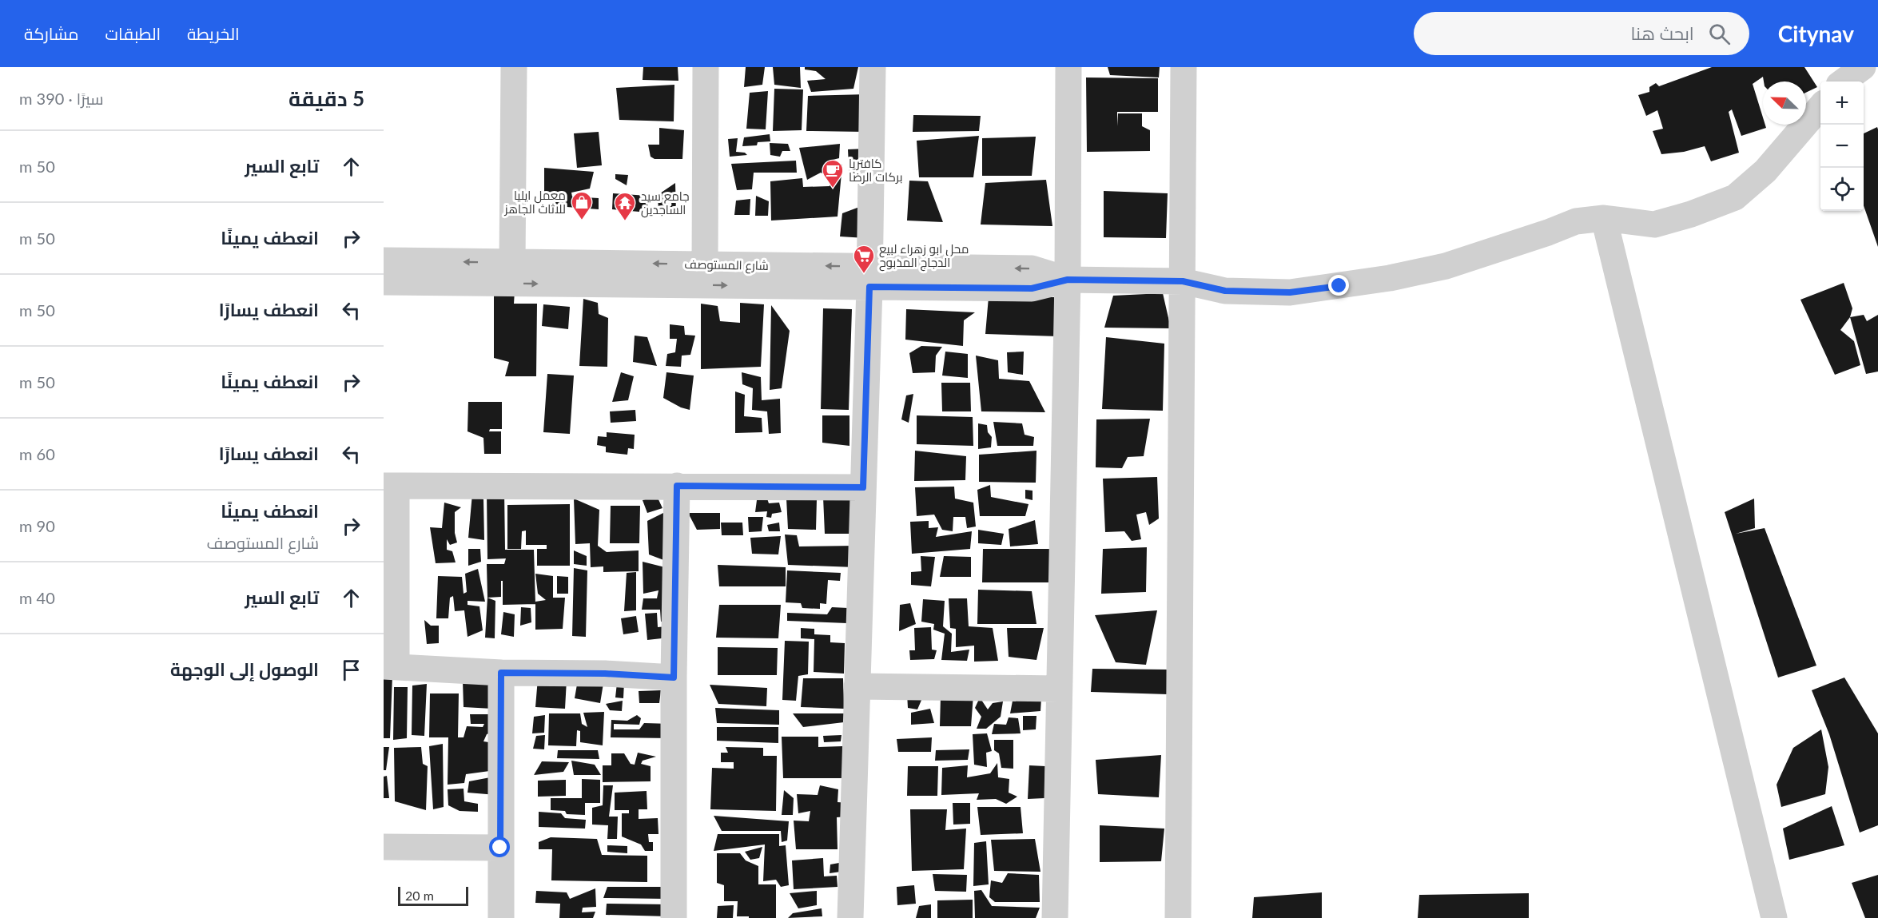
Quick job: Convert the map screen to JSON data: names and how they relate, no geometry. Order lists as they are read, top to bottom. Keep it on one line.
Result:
{"streets":{"street":["شارع المستوصف"]},"places":{"cafe":["كافتريا بركات الرضا"],"shop":["معمل ايليا للاثاث الجاهز"],"temple":["جامع سيد الساجدين"],"supermarket":["محل ابو زهراء لبيع الدجاج المذبوح"]},"scale_bar":"20 m","north":"top left","page":{"header":"Citynav","search":"ابحث هنا","nav":["الخريطة","الطبقات","مشاركة"],"heading":["5 دقيقة","سيرًا · 390 m"],"map_buttons":["+","−"],"list":[["تابع السير","50 m"],["انعطف يمينًا","50 m"],["انعطف يسارًا","50 m"],["انعطف يمينًا","50 m"],["انعطف يسارًا","60 m"],["انعطف يمينًا","شارع المستوصف","90 m"],["تابع السير","40 m"],"الوصول إلى الوجهة"],"scale":"20 m"}}
